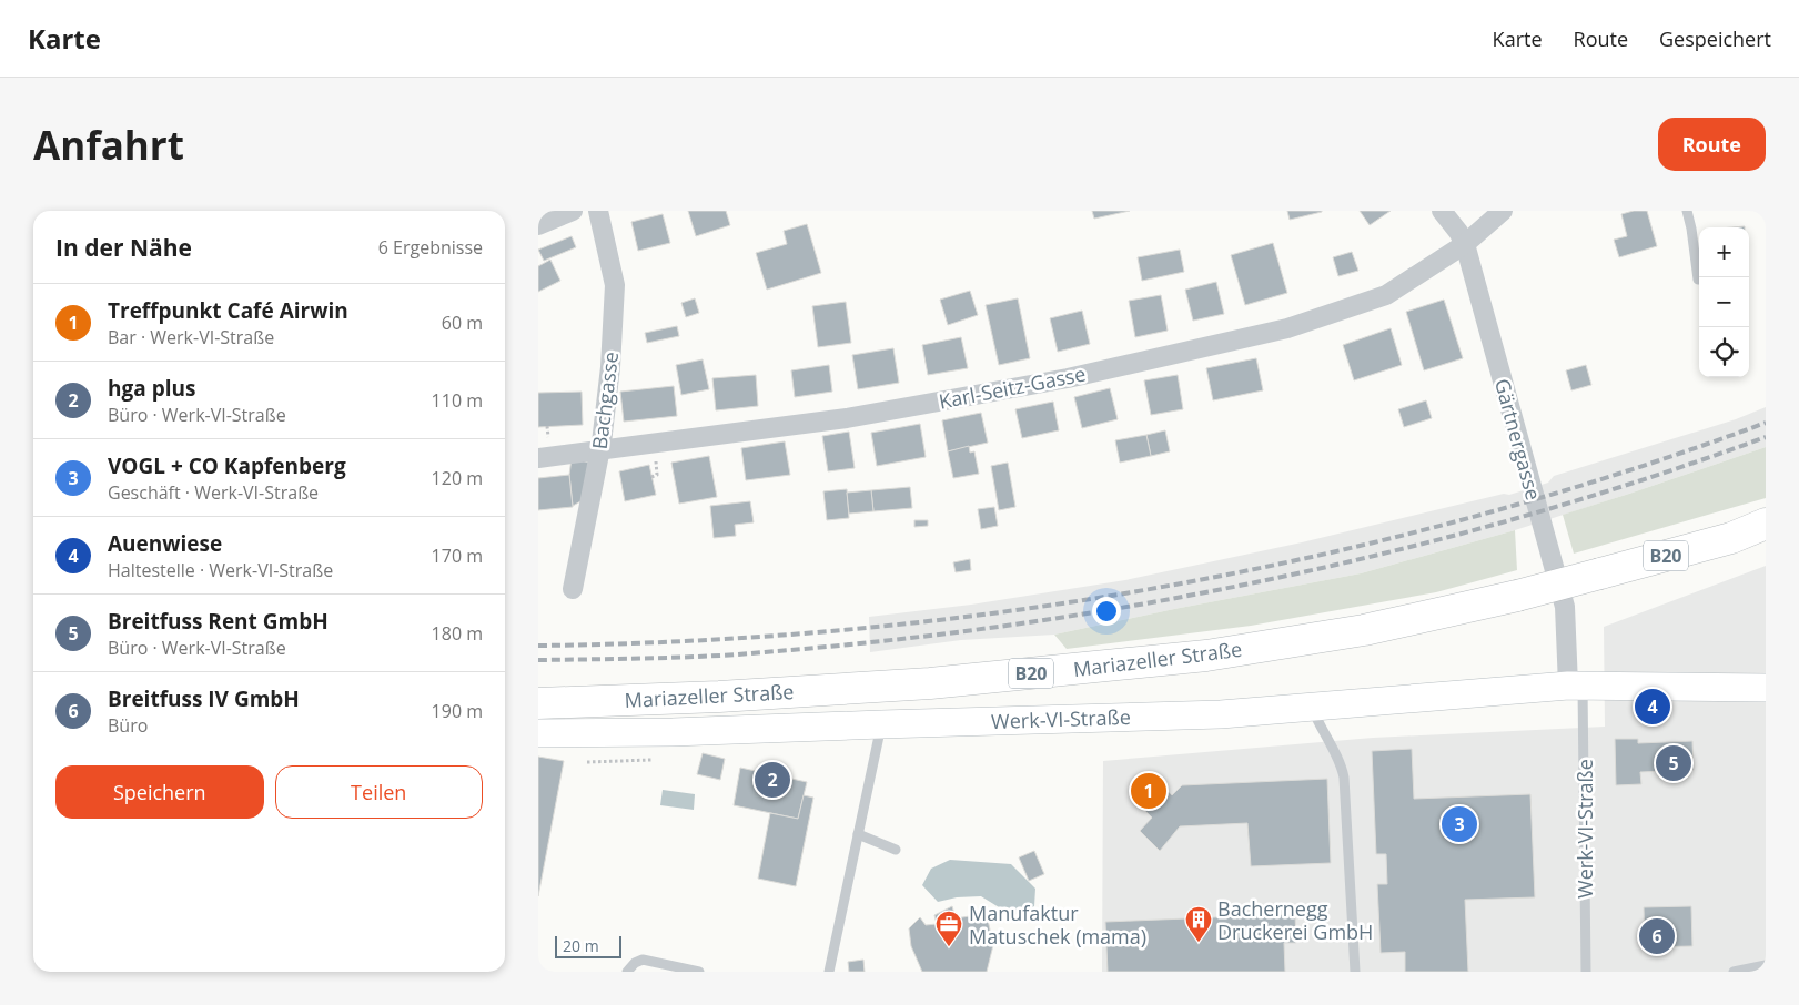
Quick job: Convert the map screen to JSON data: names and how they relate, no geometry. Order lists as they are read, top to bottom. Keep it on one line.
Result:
{"streets":{"highway":["B20","Mariazeller Straße"],"main road":["Werk-VI-Straße"],"street":["Karl-Seitz-Gasse","Bachgasse","Gärtnergasse"]},"crossings":[["Karl-Seitz-Gasse","Bachgasse"],["Karl-Seitz-Gasse","Gärtnergasse"],["Gärtnergasse","Werk-VI-Straße"]],"places":{"building":["Bachernegg Druckerei GmbH"],"office":["Manufaktur Matuschek (mama)"]},"scale_bar":"20 m","page":{"header":"Karte","nav":["Karte","Route","Gespeichert"],"buttons":["Route",["Speichern","Teilen"]],"title":"Anfahrt","heading":["In der Nähe","6 Ergebnisse"],"map_buttons":["+","−"],"list":[{"mark":"1","name":"Treffpunkt Café Airwin","note":"Bar · Werk-VI-Straße","value":"60 m"},{"mark":"2","name":"hga plus","note":"Büro · Werk-VI-Straße","value":"110 m"},{"mark":"3","name":"VOGL + CO Kapfenberg","note":"Geschäft · Werk-VI-Straße","value":"120 m"},{"mark":"4","name":"Auenwiese","note":"Haltestelle · Werk-VI-Straße","value":"170 m"},{"mark":"5","name":"Breitfuss Rent GmbH","note":"Büro · Werk-VI-Straße","value":"180 m"},{"mark":"6","name":"Breitfuss IV GmbH","note":"Büro","value":"190 m"}],"pins":["4","5","2","1","3","6"],"scale":"20 m"}}
